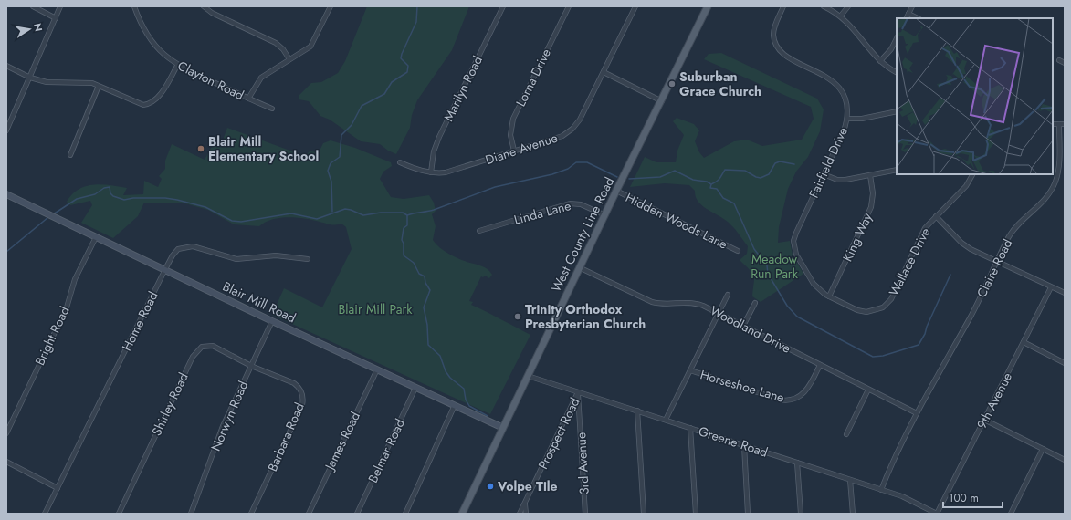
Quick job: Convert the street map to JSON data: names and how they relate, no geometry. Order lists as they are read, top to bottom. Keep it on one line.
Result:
{"streets":{"main road":["West County Line Road","Blair Mill Road"],"street":["Lorna Drive","Clayton Road","Marilyn Road","Diane Avenue","Fairfield Drive","Linda Lane","Hidden Woods Lane","King Way","Wallace Drive","Claire Road","Home Road","Woodland Drive","Bright Road","Horseshoe Lane","9th Avenue","Shirley Road","Norwyn Road","Prospect Road","Barbara Road","James Road","Greene Road","Belmar Road","3rd Avenue"]},"crossings":[["Lorna Drive","Diane Avenue"],["Marilyn Road","Diane Avenue"],["Fairfield Drive","King Way"],["Fairfield Drive","Wallace Drive"],["Linda Lane","West County Line Road"],["Hidden Woods Lane","West County Line Road"],["West County Line Road","Blair Mill Road"],["West County Line Road","Woodland Drive"],["West County Line Road","Greene Road"],["King Way","Wallace Drive"],["Claire Road","Woodland Drive"],["Claire Road","Greene Road"],["Blair Mill Road","Home Road"],["Blair Mill Road","Bright Road"],["Blair Mill Road","Norwyn Road"],["Blair Mill Road","James Road"],["Blair Mill Road","Belmar Road"],["Woodland Drive","Horseshoe Lane"],["9th Avenue","Greene Road"],["Shirley Road","Norwyn Road"],["Shirley Road","Barbara Road"],["Norwyn Road","Barbara Road"],["Prospect Road","Greene Road"],["Prospect Road","3rd Avenue"],["Greene Road","3rd Avenue"]],"parks":["Meadow Run Park","Blair Mill Park"],"places":["Suburban Grace Church","Blair Mill Elementary School","Trinity Orthodox Presbyterian Church","Volpe Tile"],"scale_bar":"100 m","north":"right"}
